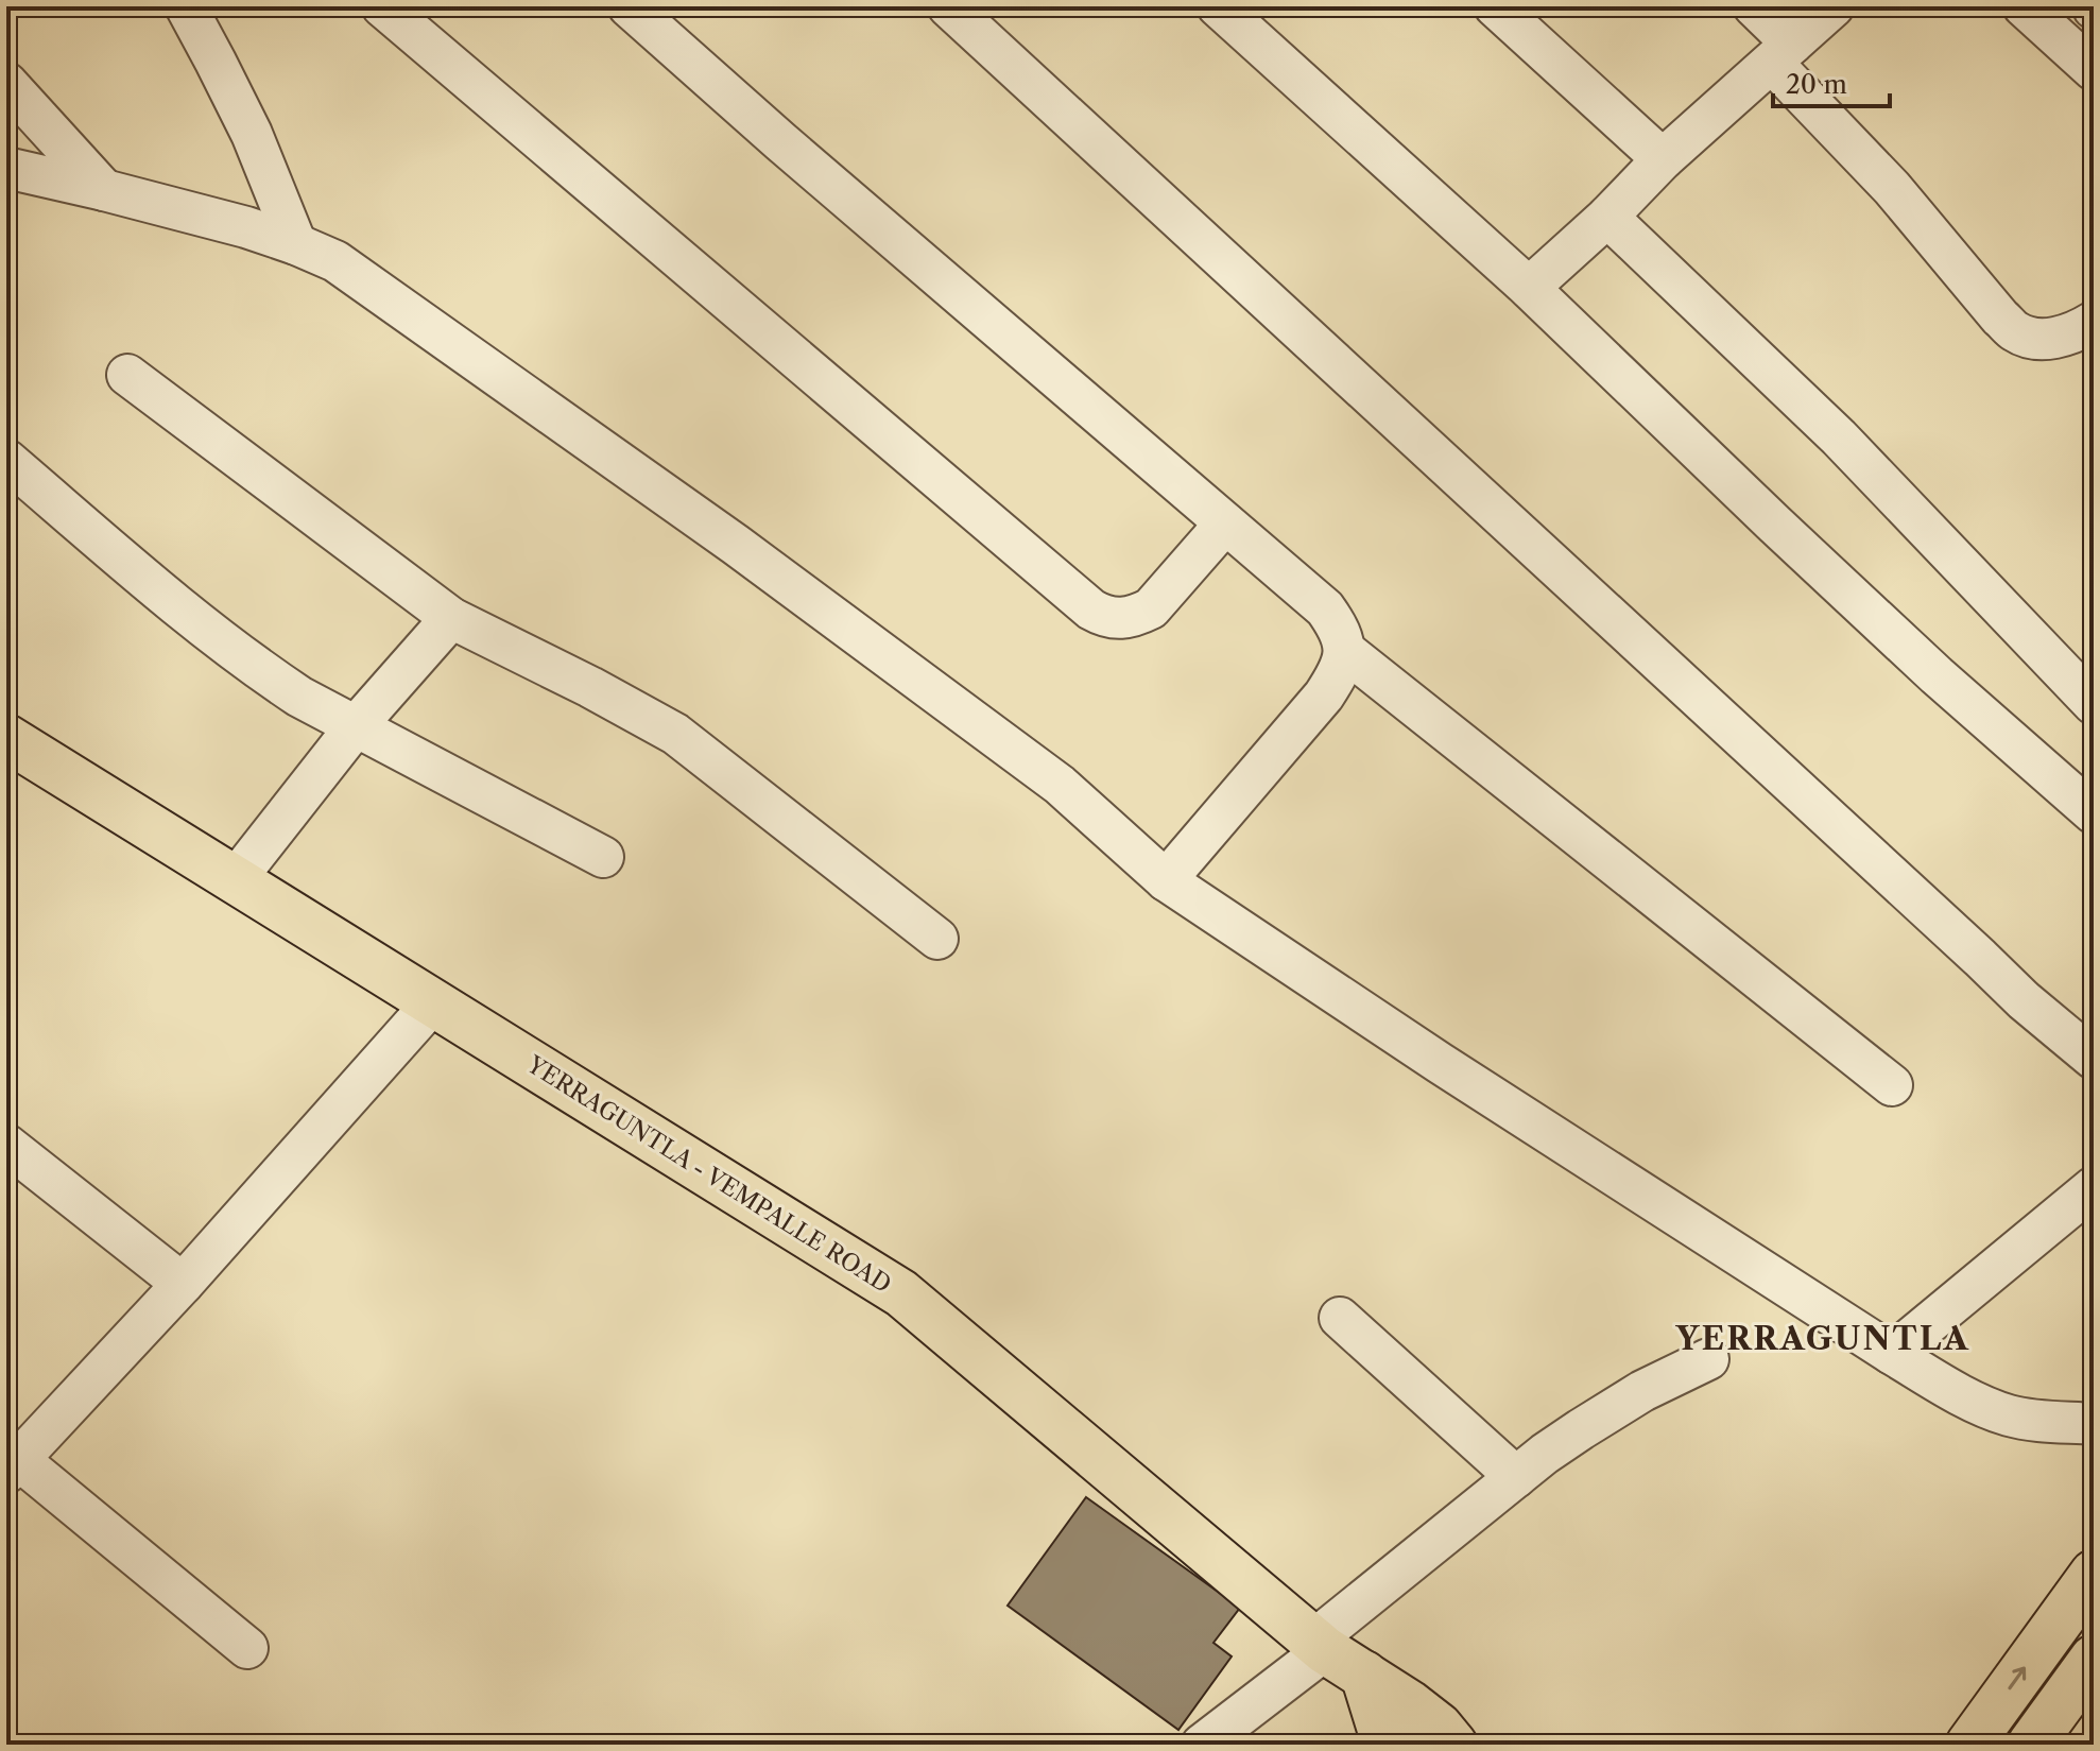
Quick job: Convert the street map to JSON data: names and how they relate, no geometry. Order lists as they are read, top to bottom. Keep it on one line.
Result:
{"streets":{"highway":["YERRAGUNTLA - VEMPALLE ROAD"]},"districts":["YERRAGUNTLA"],"scale_bar":"20 m"}
